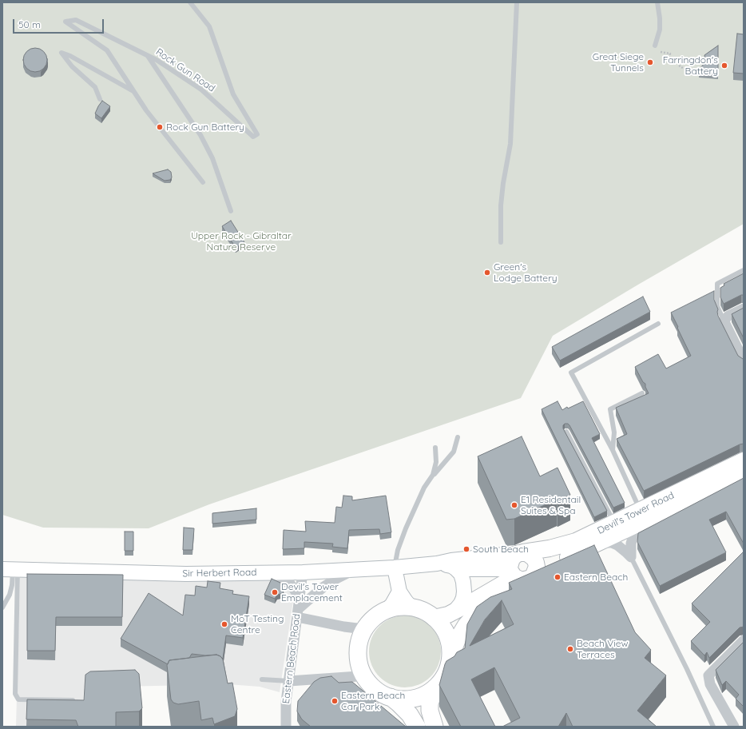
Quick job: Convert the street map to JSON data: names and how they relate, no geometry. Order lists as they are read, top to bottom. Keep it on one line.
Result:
{"streets":{"main road":["Devil's Tower Road","Sir Herbert Road"],"street":["Eastern Beach Road"],"lane":["Rock Gun Road"]},"crossings":[["Sir Herbert Road","Eastern Beach Road"]],"parks":["Upper Rock - Gibraltar Nature Reserve"],"places":["Great Siege Tunnels","Farringdon's Battery","Rock Gun Battery","Green's Lodge Battery","E1 Residentail Suites & Spa","South Beach","Eastern Beach","Devil's Tower Emplacement","MoT Testing Centre","Beach View Terraces","Eastern Beach Car Park"],"scale_bar":"50 m"}
